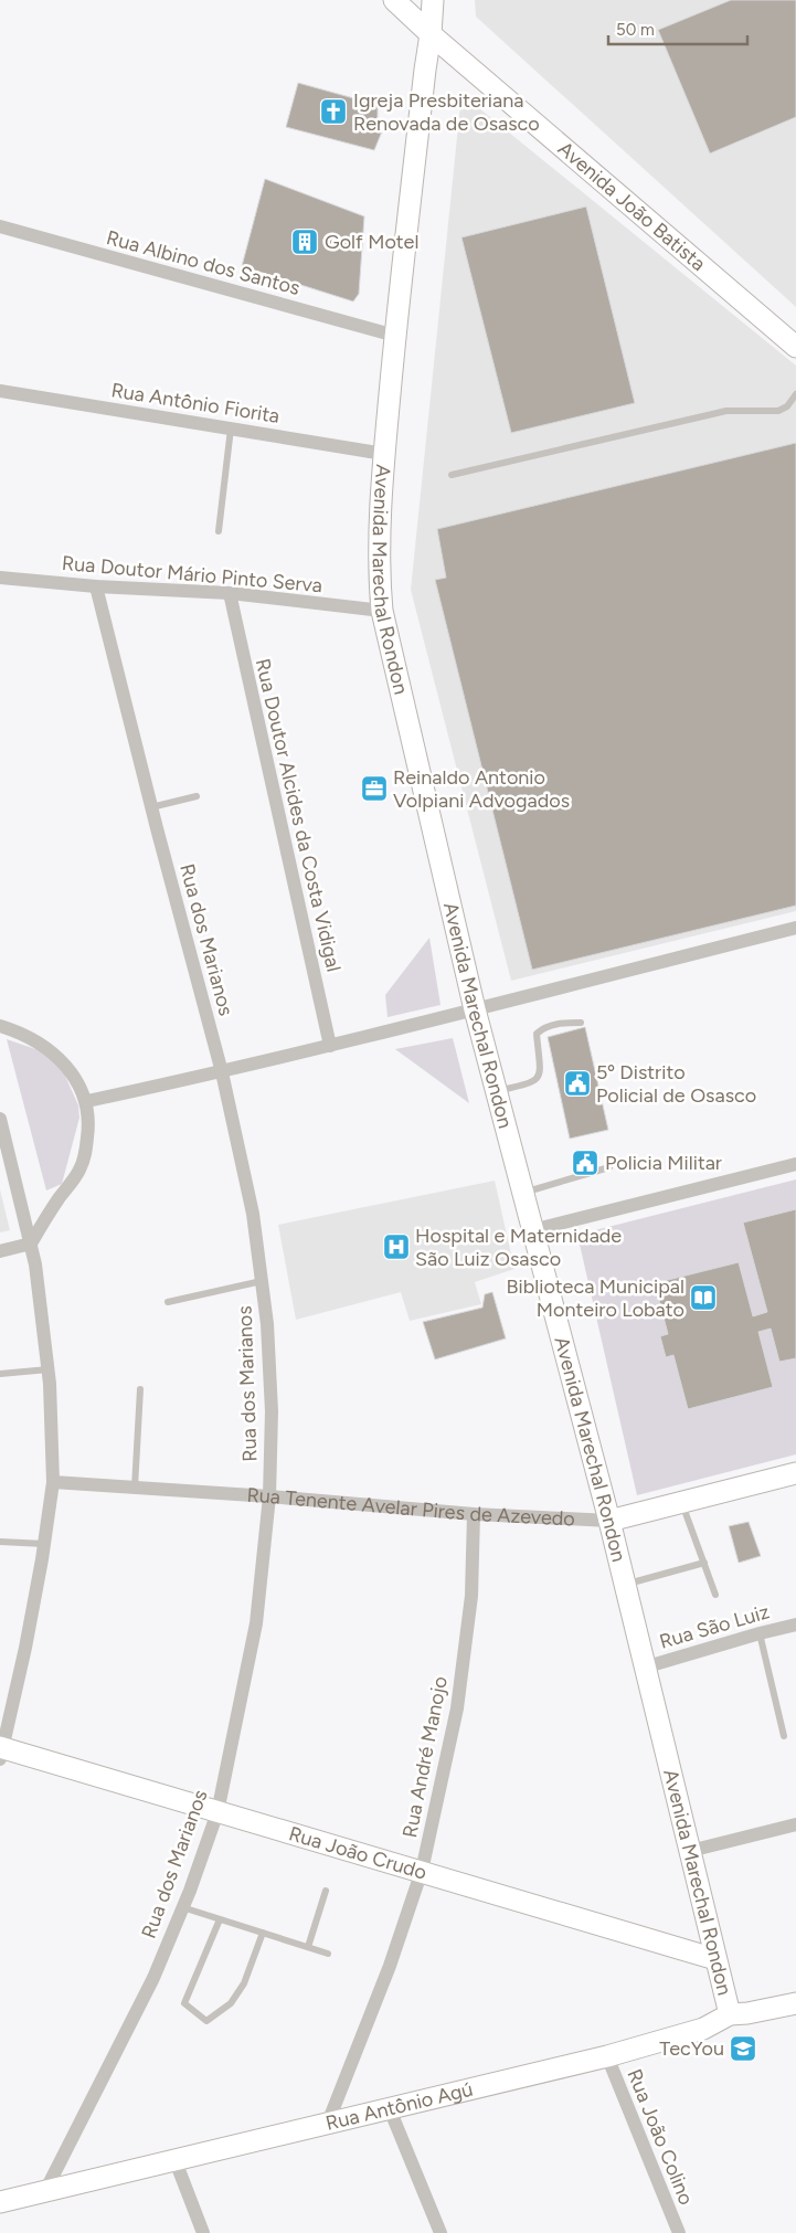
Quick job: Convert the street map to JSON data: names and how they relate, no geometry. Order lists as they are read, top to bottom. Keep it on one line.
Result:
{"streets":{"main road":["Avenida João Batista","Avenida Marechal Rondon","Rua Tenente Avelar Pires de Azevedo","Rua João Crudo","Rua Antônio Agú"],"street":["Rua Albino dos Santos","Rua Antônio Fiorita","Rua Doutor Mário Pinto Serva","Rua Doutor Alcides da Costa Vidigal","Rua dos Marianos","Rua São Luiz","Rua André Manojo","Rua João Colino"]},"crossings":[["Avenida João Batista","Avenida Marechal Rondon"],["Rua Albino dos Santos","Avenida Marechal Rondon"],["Rua Antônio Fiorita","Avenida Marechal Rondon"],["Rua Doutor Mário Pinto Serva","Avenida Marechal Rondon"],["Rua Doutor Mário Pinto Serva","Rua Doutor Alcides da Costa Vidigal"],["Rua Doutor Mário Pinto Serva","Rua dos Marianos"],["Avenida Marechal Rondon","Rua Tenente Avelar Pires de Azevedo"],["Avenida Marechal Rondon","Rua São Luiz"],["Avenida Marechal Rondon","Rua João Crudo"],["Avenida Marechal Rondon","Rua Antônio Agú"],["Rua dos Marianos","Rua Tenente Avelar Pires de Azevedo"],["Rua dos Marianos","Rua João Crudo"],["Rua dos Marianos","Rua Antônio Agú"],["Rua Tenente Avelar Pires de Azevedo","Rua André Manojo"],["Rua André Manojo","Rua João Crudo"],["Rua André Manojo","Rua Antônio Agú"],["Rua Antônio Agú","Rua João Colino"]],"places":{"church":["Igreja Presbiteriana Renovada de Osasco"],"building":["Golf Motel"],"office":["Reinaldo Antonio Volpiani Advogados"],"public building":["5º Distrito Policial de Osasco","Policia Militar"],"hospital":["Hospital e Maternidade São Luiz Osasco"],"library":["Biblioteca Municipal Monteiro Lobato"],"school or university":["TecYou"]},"scale_bar":"50 m"}
